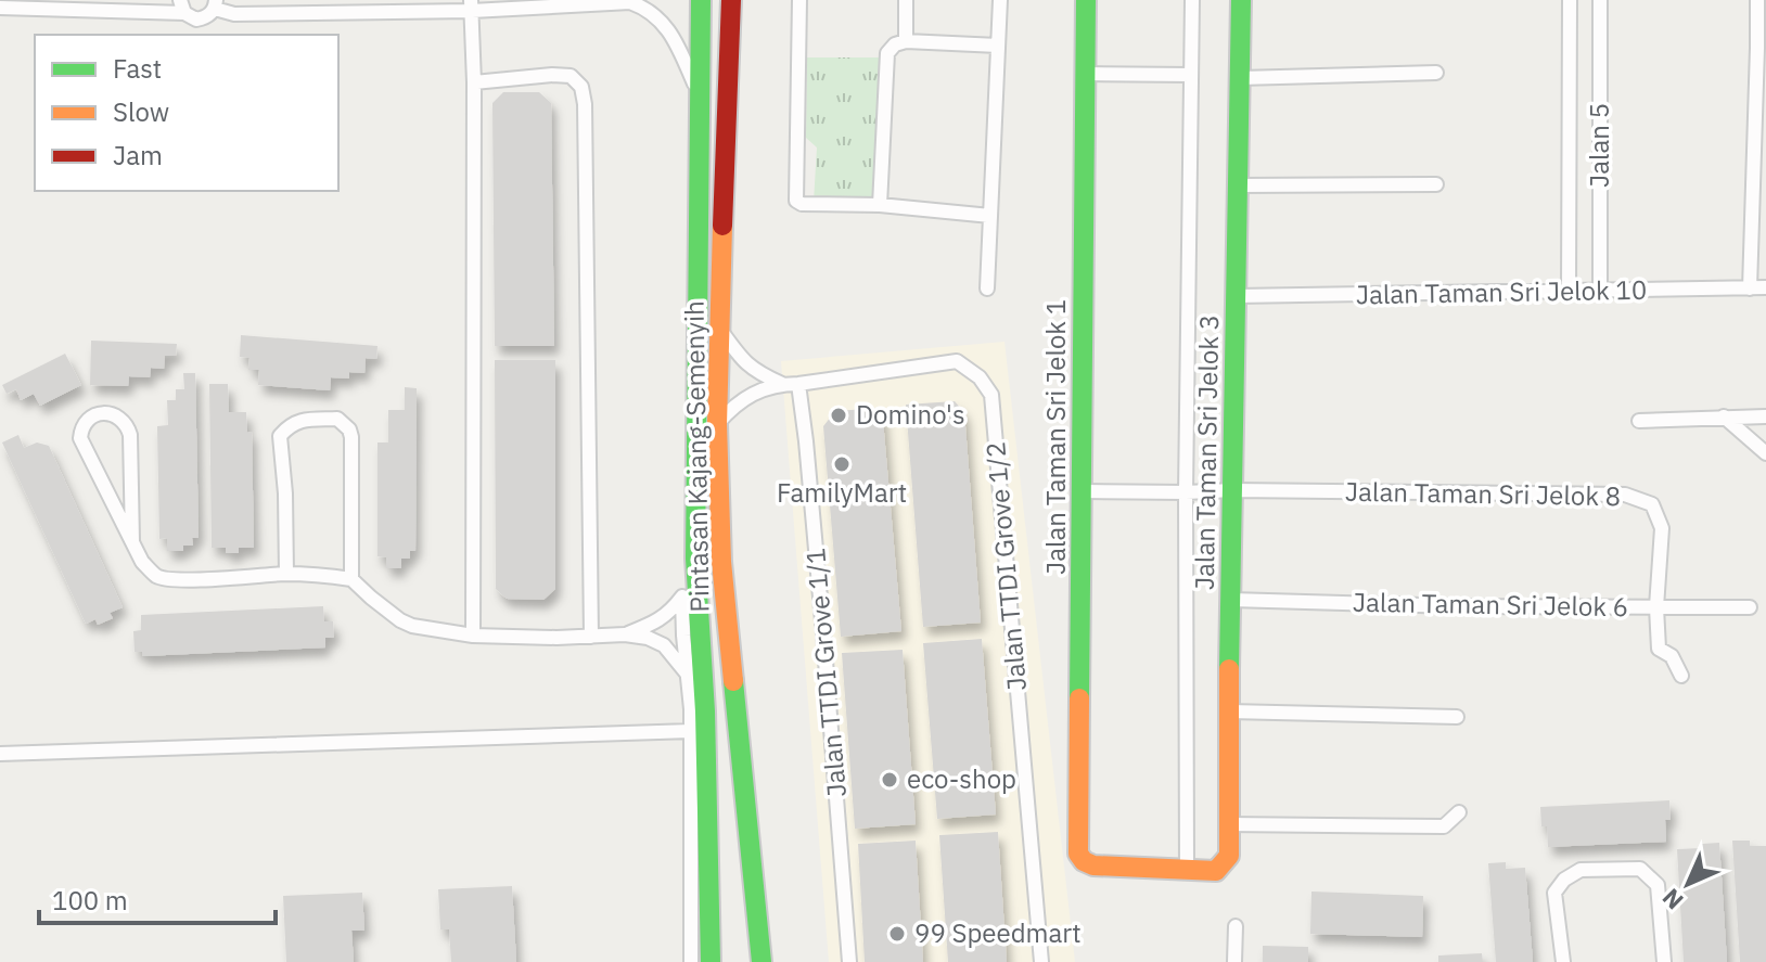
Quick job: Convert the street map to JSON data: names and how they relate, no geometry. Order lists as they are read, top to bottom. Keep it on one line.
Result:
{"streets":{"main road":["Jalan Taman Sri Jelok 1","Jalan Taman Sri Jelok 3","Pintasan Kajang-Semenyih"],"street":["Jalan 5","Jalan Taman Sri Jelok 10","Jalan Taman Sri Jelok 8","Jalan TTDI Grove 1/2","Jalan Taman Sri Jelok 6","Jalan TTDI Grove 1/1"]},"crossings":[["Jalan 5","Jalan Taman Sri Jelok 10"],["Jalan Taman Sri Jelok 10","Jalan Taman Sri Jelok 3"],["Jalan Taman Sri Jelok 1","Jalan Taman Sri Jelok 3"],["Jalan Taman Sri Jelok 1","Jalan Taman Sri Jelok 8"],["Jalan Taman Sri Jelok 3","Jalan Taman Sri Jelok 8"],["Jalan Taman Sri Jelok 3","Jalan Taman Sri Jelok 6"],["Jalan Taman Sri Jelok 8","Jalan Taman Sri Jelok 6"],["Jalan TTDI Grove 1/2","Jalan TTDI Grove 1/1"]],"places":["Domino's","FamilyMart","eco-shop","99 Speedmart"],"legend":["Fast","Slow","Jam"],"scale_bar":"100 m","north":"bottom left"}
